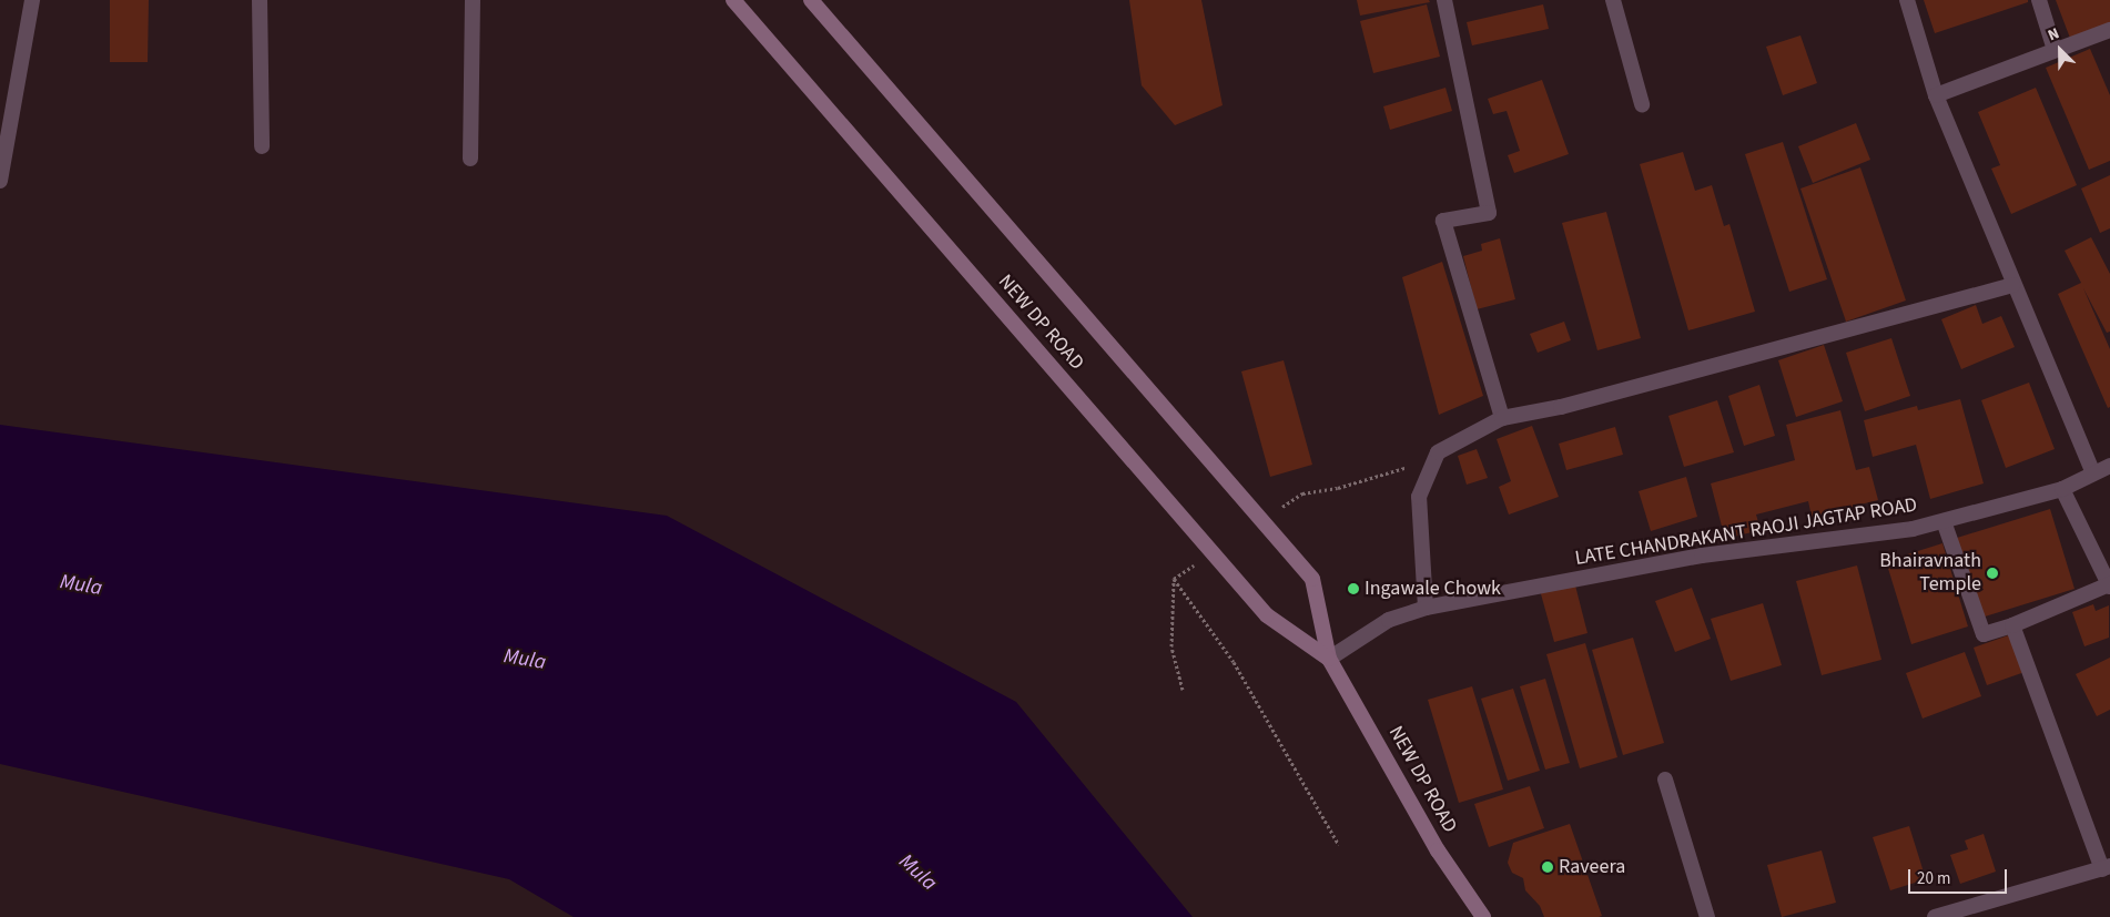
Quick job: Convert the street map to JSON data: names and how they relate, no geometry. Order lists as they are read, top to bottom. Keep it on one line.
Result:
{"streets":{"main road":["NEW DP ROAD"],"street":["LATE CHANDRAKANT RAOJI JAGTAP ROAD"]},"crossings":[["NEW DP ROAD","LATE CHANDRAKANT RAOJI JAGTAP ROAD"]],"water":["Mula"],"places":["Bhairavnath Temple","Ingawale Chowk","Raveera"],"scale_bar":"20 m","north":"top left"}
